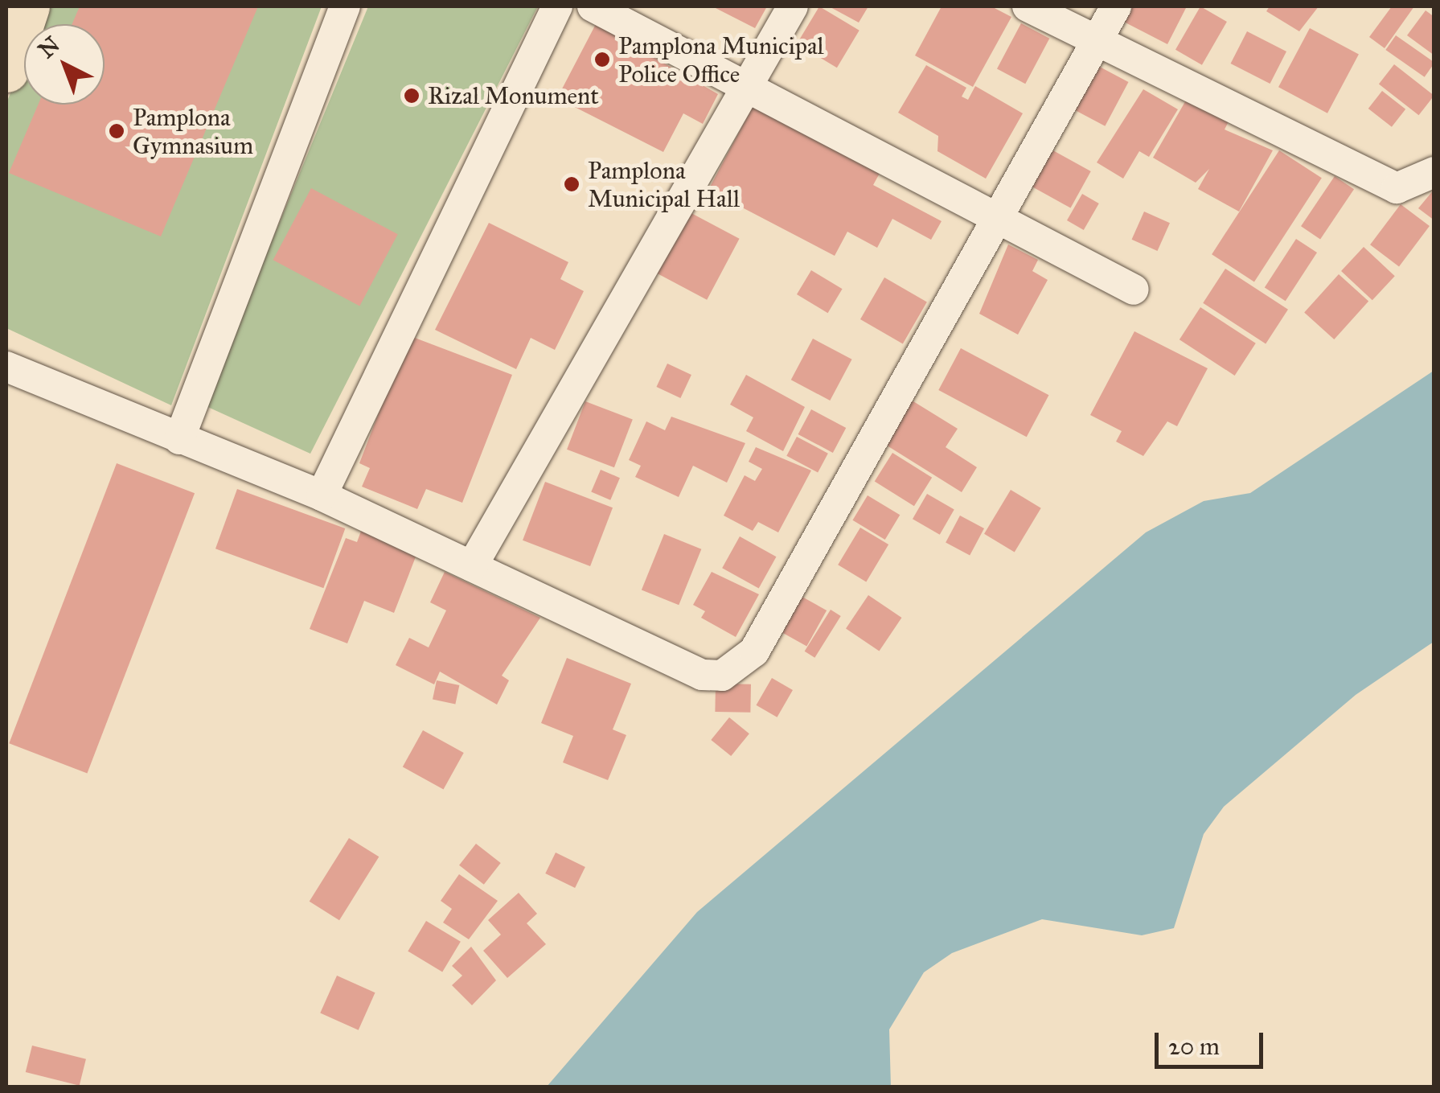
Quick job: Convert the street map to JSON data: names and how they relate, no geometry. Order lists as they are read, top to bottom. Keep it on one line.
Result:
{"places":["Pamplona Municipal Police Office","Rizal Monument","Pamplona Gymnasium","Pamplona Municipal Hall"],"scale_bar":"20 m","north":"top left"}
